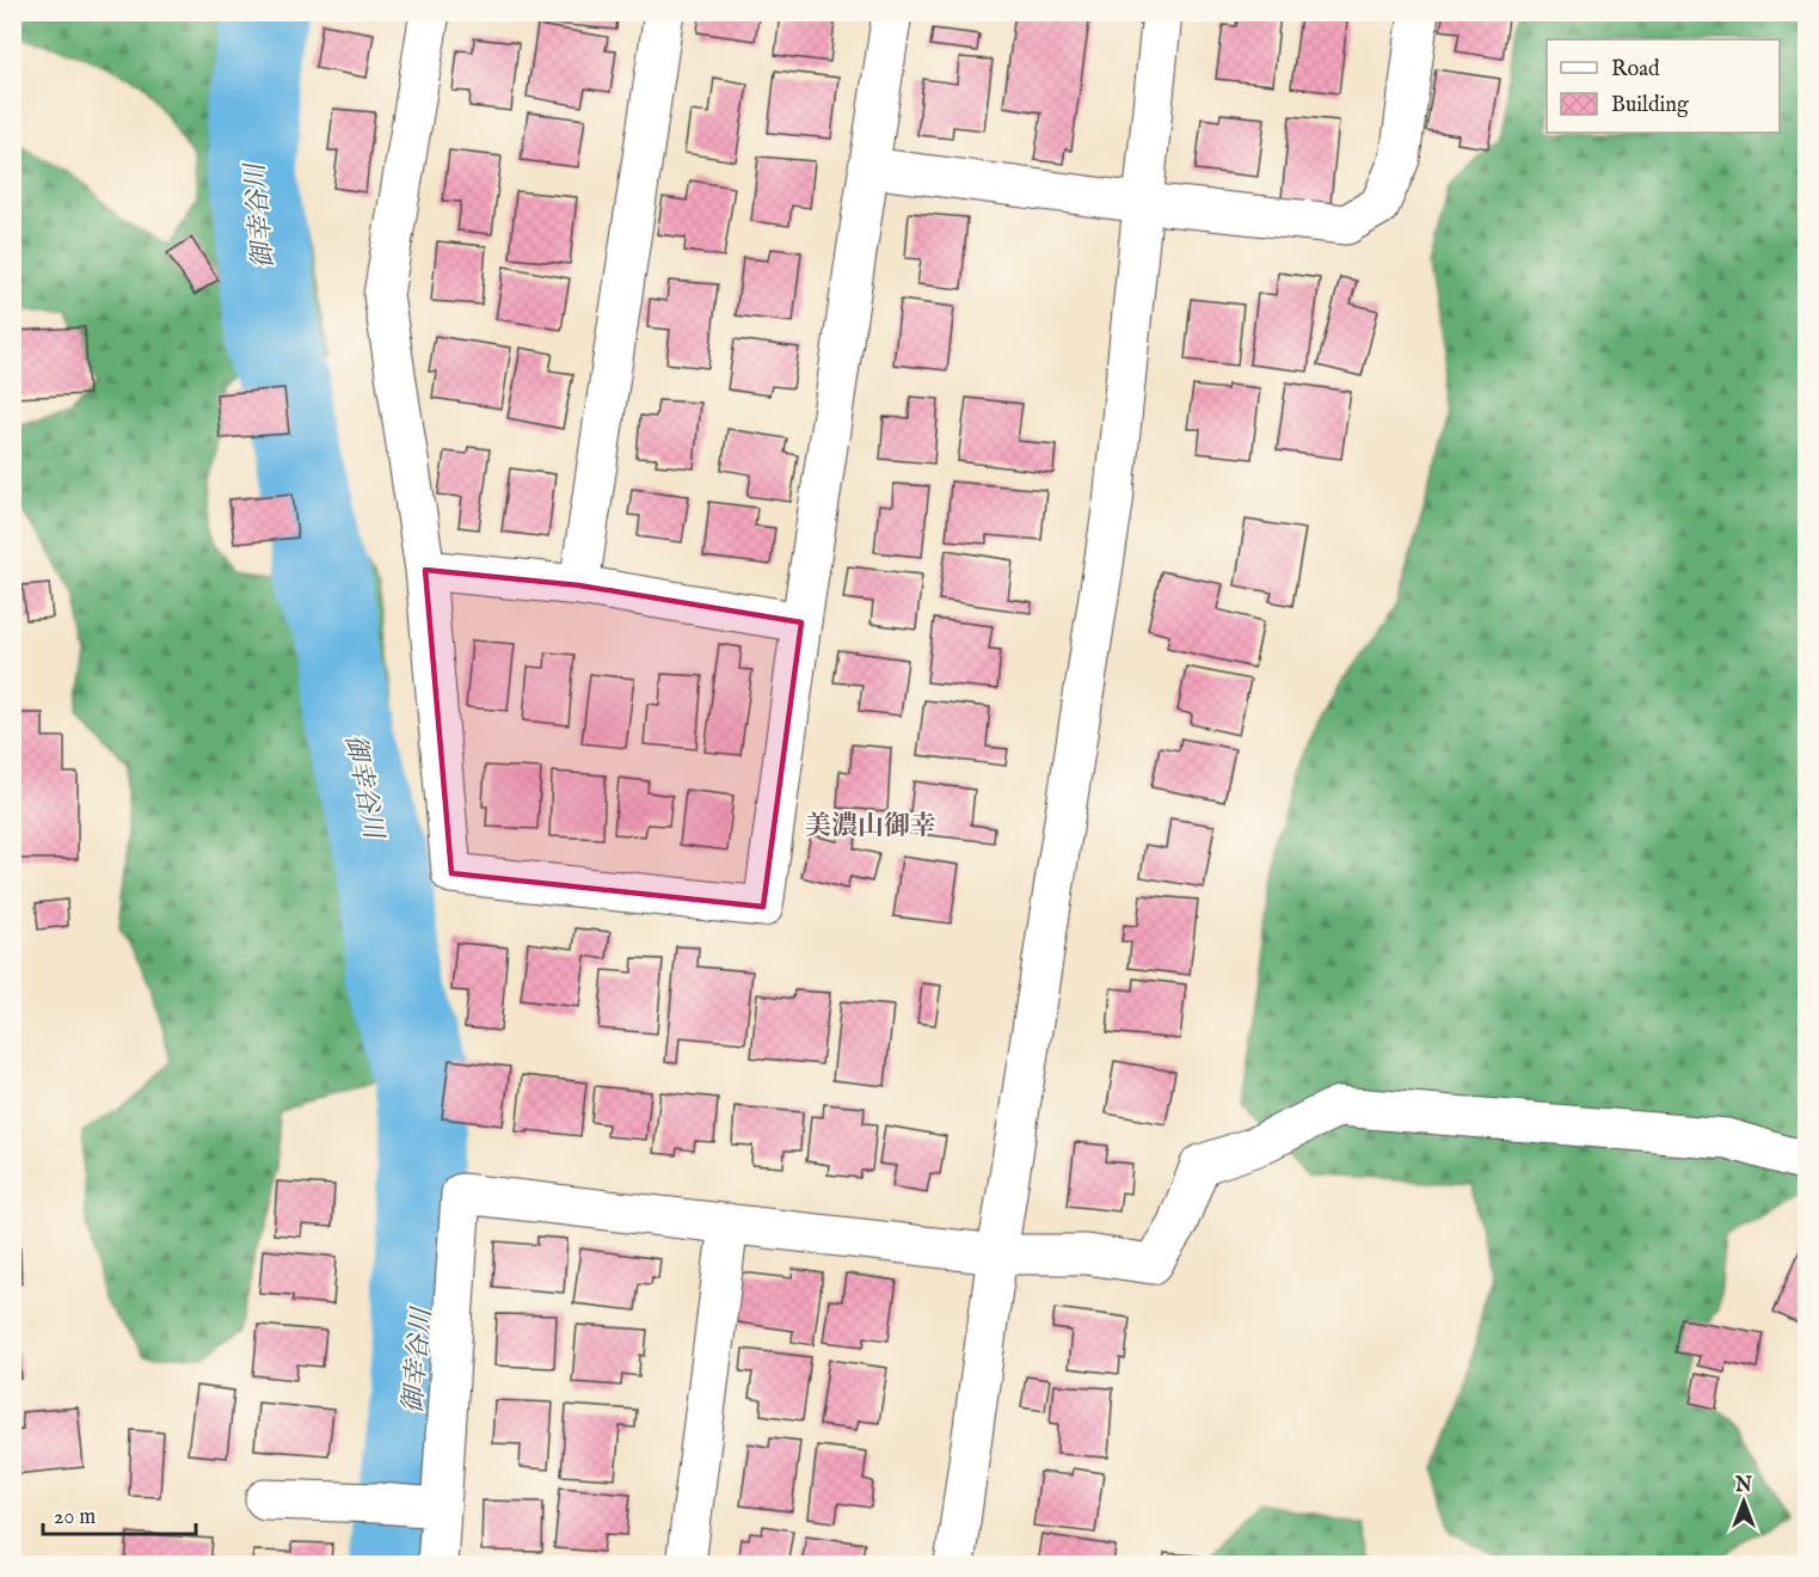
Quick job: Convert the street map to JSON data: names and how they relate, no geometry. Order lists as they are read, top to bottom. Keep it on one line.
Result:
{"districts":["美濃山御幸"],"water":["御幸谷川"],"legend":["Road","Building"],"scale_bar":"20 m","north":"top"}
